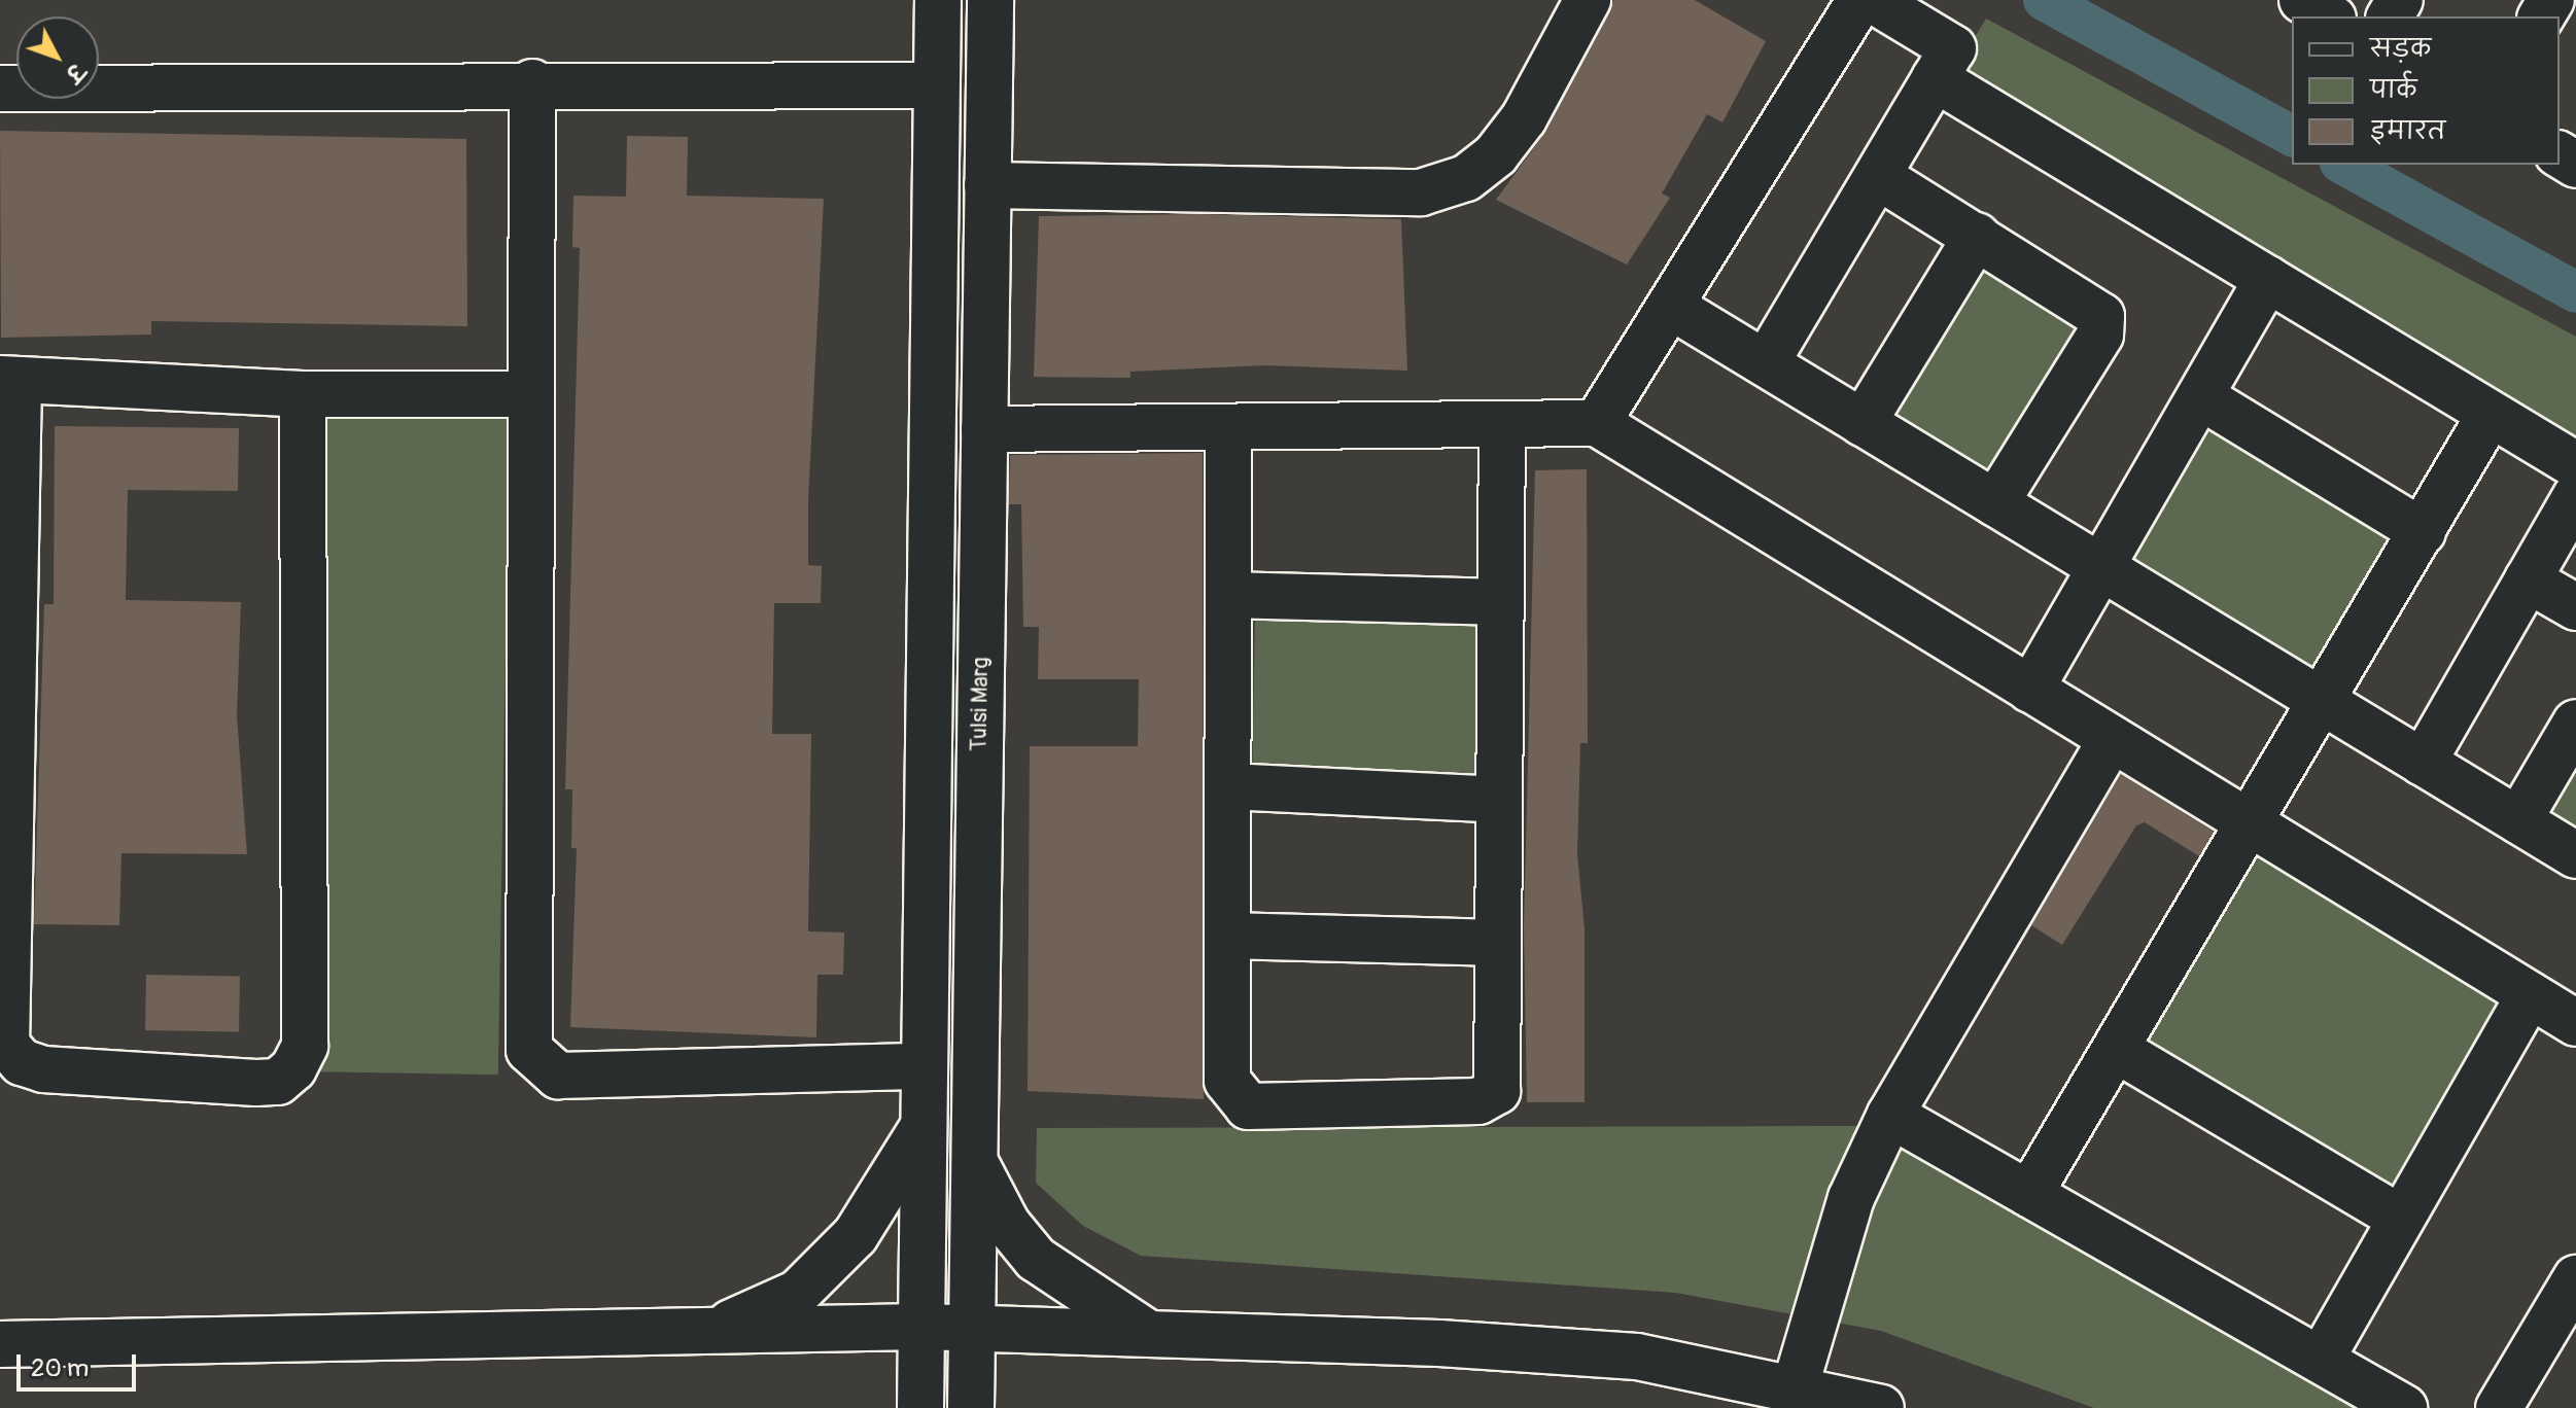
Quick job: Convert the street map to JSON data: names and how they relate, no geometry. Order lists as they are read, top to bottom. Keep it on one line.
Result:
{"streets":{"street":["Tulsi Marg"]},"legend":["सड़क","पार्क","इमारत"],"scale_bar":"20 m","north":"bottom right"}
